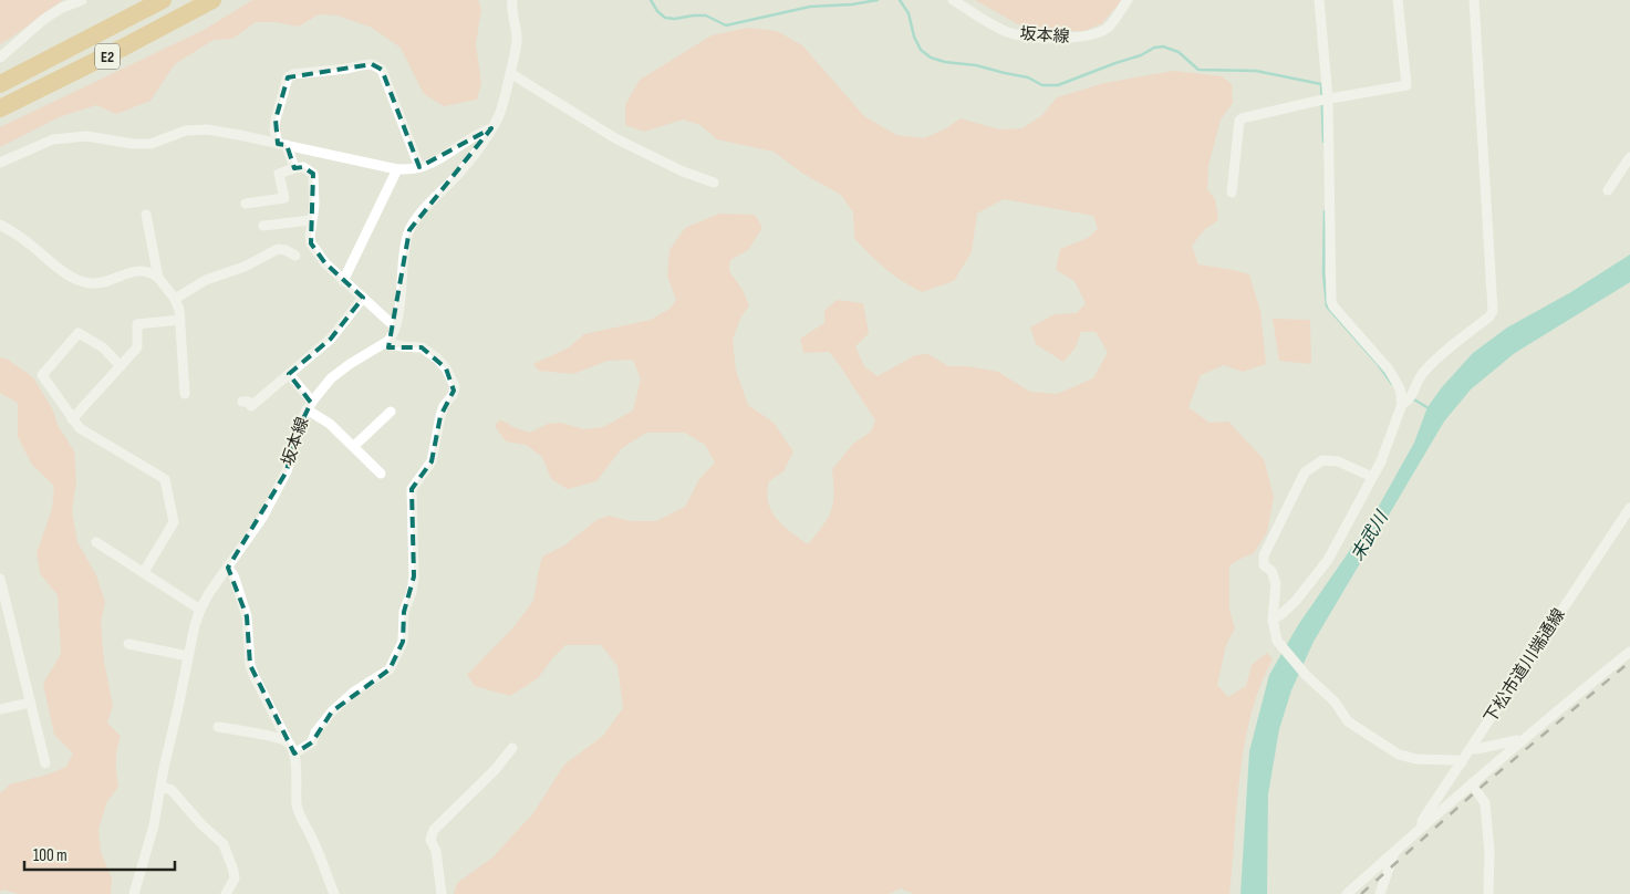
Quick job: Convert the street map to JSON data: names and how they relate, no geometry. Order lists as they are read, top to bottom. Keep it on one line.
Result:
{"streets":{"highway":["E2"],"street":["坂本線","下松市道川端通線"]},"water":["末武川"],"scale_bar":"100 m"}
